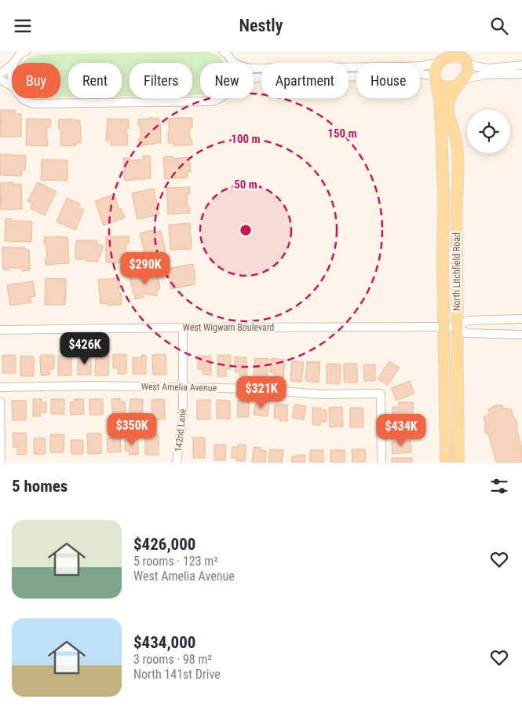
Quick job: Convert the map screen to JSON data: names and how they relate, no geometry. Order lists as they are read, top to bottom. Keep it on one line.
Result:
{"streets":{"main road":["North Litchfield Road"],"street":["West Wigwam Boulevard","West Amelia Avenue","142nd Lane"]},"crossings":[["North Litchfield Road","West Wigwam Boulevard"],["West Wigwam Boulevard","142nd Lane"],["West Amelia Avenue","142nd Lane"]],"page":{"header":"Nestly","chip":["Buy","Rent","Filters","New","Apartment","House"],"price":["$290K","$426K","$321K","$350K","$434K"],"heading":"5 homes","list":[{"name":"$426,000","note":"5 rooms · 123 m² · West Amelia Avenue"},{"name":"$434,000","note":"3 rooms · 98 m² · North 141st Drive"}]},"rings":["150 m","100 m","50 m"]}
